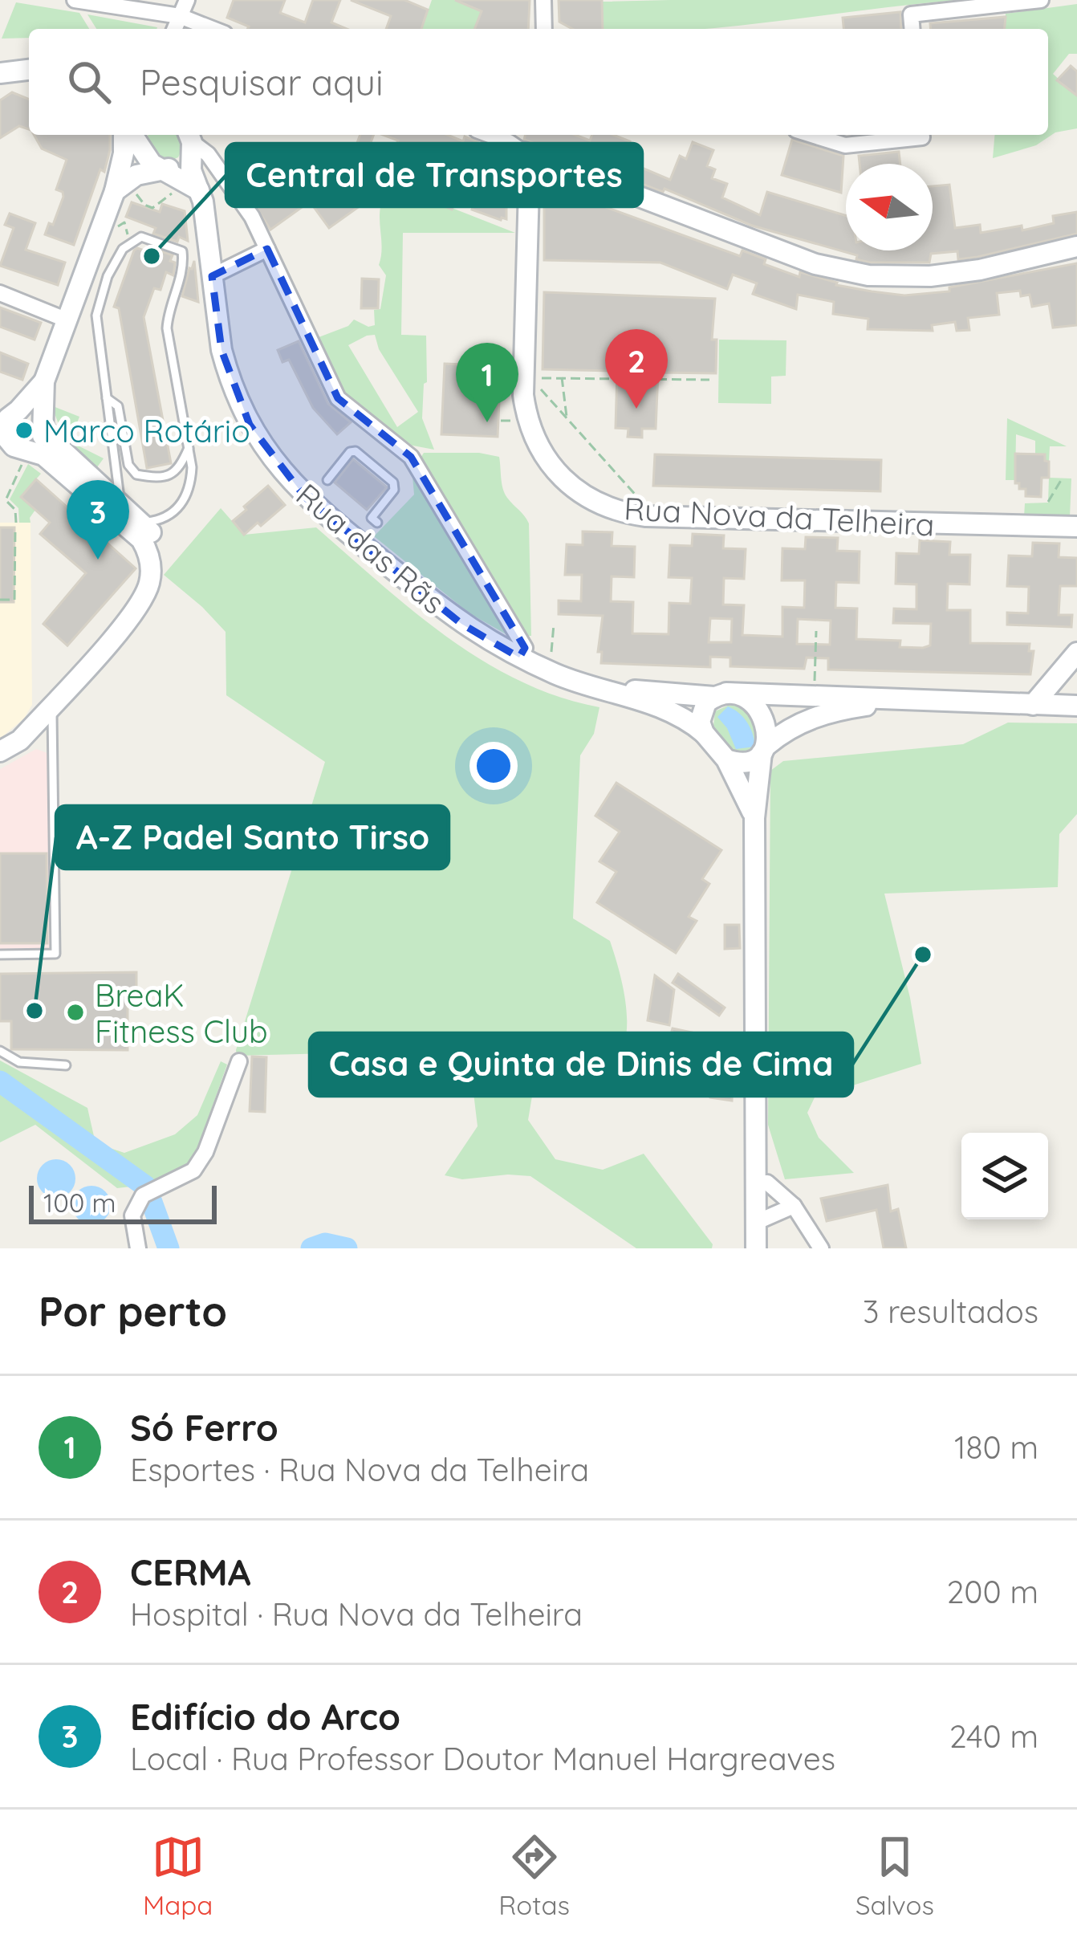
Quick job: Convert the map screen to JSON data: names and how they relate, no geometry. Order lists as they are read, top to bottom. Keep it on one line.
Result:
{"streets":{"street":["Rua Nova da Telheira","Rua das Rãs"]},"places":["Central de Transportes","Marco Rotário","Casa e Quinta de Dinis de Cima","A-Z Padel Santo Tirso","BreaK Fitness Club"],"scale_bar":"100 m","north":"left","page":{"search":"Pesquisar aqui","pins":["2","1","3"],"scale":"100 m","heading":["Por perto","3 resultados"],"list":[{"mark":"1","name":"Só Ferro","note":"Esportes · Rua Nova da Telheira","value":"180 m"},{"mark":"2","name":"CERMA","note":"Hospital · Rua Nova da Telheira","value":"200 m"},{"mark":"3","name":"Edifício do Arco","note":"Local · Rua Professor Doutor Manuel Hargreaves","value":"240 m"}],"nav":["Mapa","Rotas","Salvos"]}}
